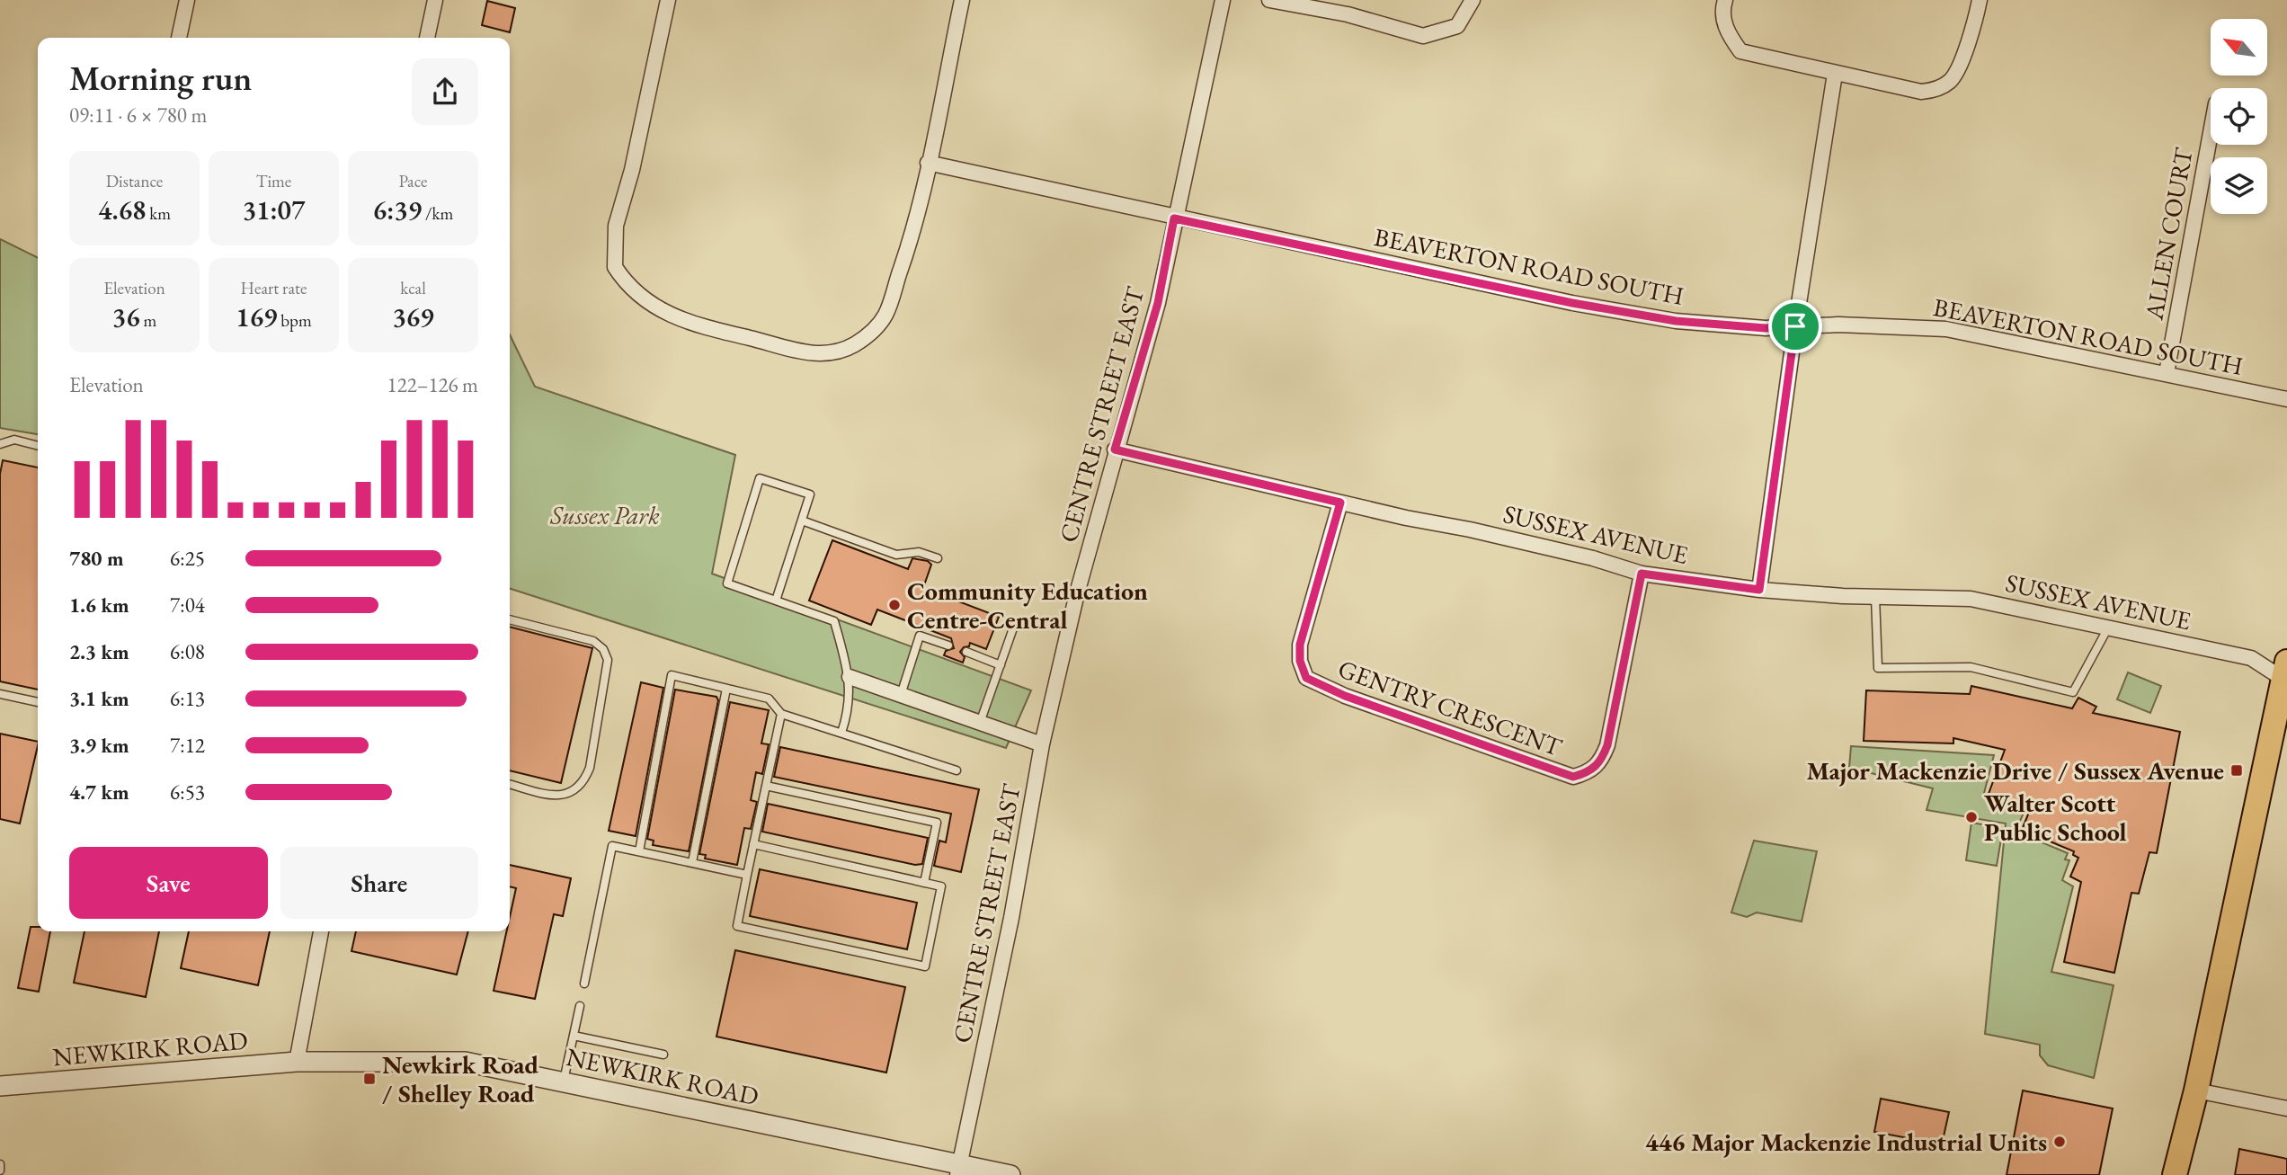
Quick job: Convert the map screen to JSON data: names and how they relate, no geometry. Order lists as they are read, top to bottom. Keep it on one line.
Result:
{"streets":{"street":["ALLEN COURT","BEAVERTON ROAD SOUTH","CENTRE STREET EAST","SUSSEX AVENUE","GENTRY CRESCENT","NEWKIRK ROAD"]},"crossings":[["ALLEN COURT","BEAVERTON ROAD SOUTH"],["BEAVERTON ROAD SOUTH","CENTRE STREET EAST"],["CENTRE STREET EAST","SUSSEX AVENUE"],["CENTRE STREET EAST","NEWKIRK ROAD"],["SUSSEX AVENUE","GENTRY CRESCENT"]],"parks":["Sussex Park"],"places":{"other":["Community Education Centre-Central","Walter Scott Public School","446 Major Mackenzie Industrial Units"],"transit":["Major Mackenzie Drive / Sussex Avenue","Newkirk Road / Shelley Road"]},"north":"top left","page":{"heading":["Morning run","09:11 · 6 × 780 m"],"stats":[["Distance","4.68 km"],["Time","31:07"],["Pace","6:39 /km"],["Elevation","36 m"],["Heart rate","169 bpm"],["kcal","369"]],"chart":["Elevation","122–126 m"],"list":[{"name":"780 m","note":"6:25"},{"name":"1.6 km","note":"7:04"},{"name":"2.3 km","note":"6:08"},{"name":"3.1 km","note":"6:13"},{"name":"3.9 km","note":"7:12"},{"name":"4.7 km","note":"6:53"}],"buttons":["Save","Share"]}}
